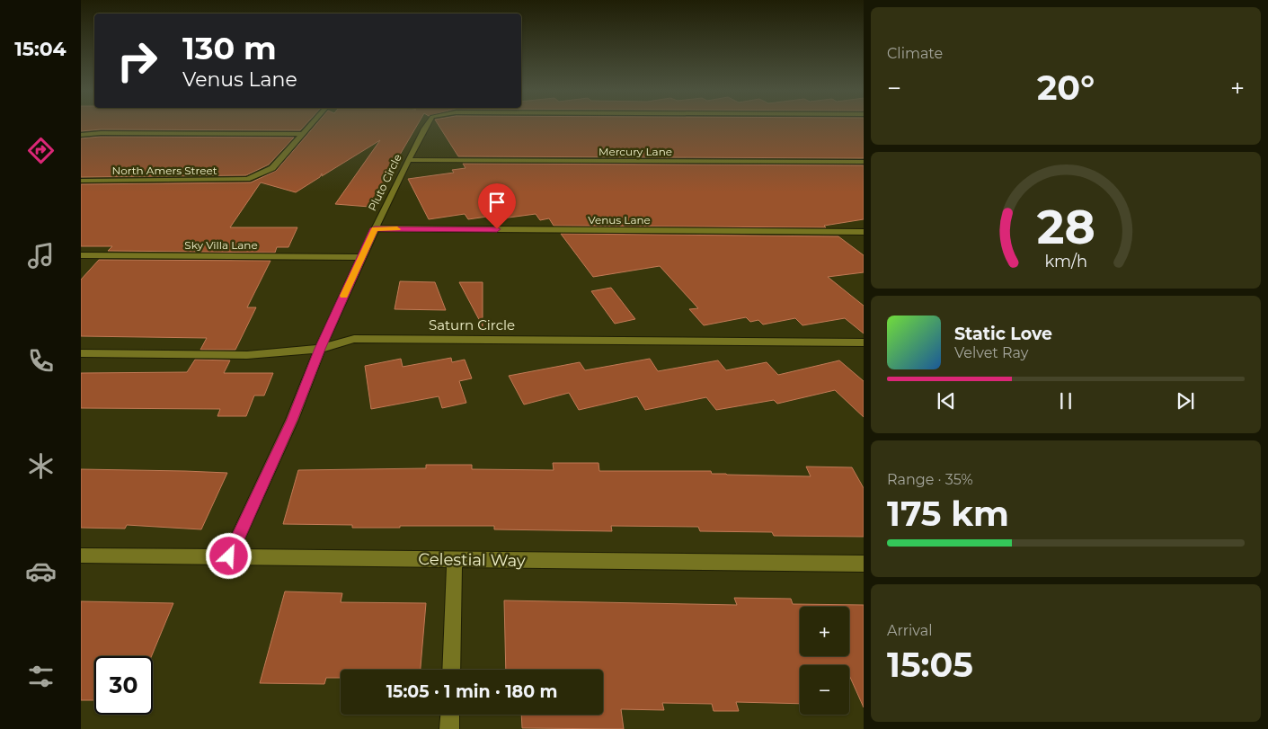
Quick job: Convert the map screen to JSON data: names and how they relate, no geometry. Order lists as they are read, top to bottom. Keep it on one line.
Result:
{"streets":{"street":["Mercury Lane","North Amers Street","Pluto Circle","Venus Lane","Sky Villa Lane","Saturn Circle","Celestial Way"]},"crossings":[["Mercury Lane","Pluto Circle"],["Pluto Circle","Venus Lane"],["Pluto Circle","Sky Villa Lane"],["Pluto Circle","Saturn Circle"],["Pluto Circle","Celestial Way"]],"page":{"tabs":"15:04","tile":["Climate",["Range · 35%","175 km"],["Arrival","15:05"]],"turn":["130 m","Venus Lane"],"heat":["−","20°","+"],"song":["Static Love","Velvet Ray"],"map_buttons":["+","−"],"limit":"30","trip":"15:05 · 1 min · 180 m","gauge":["28","km/h"]}}
